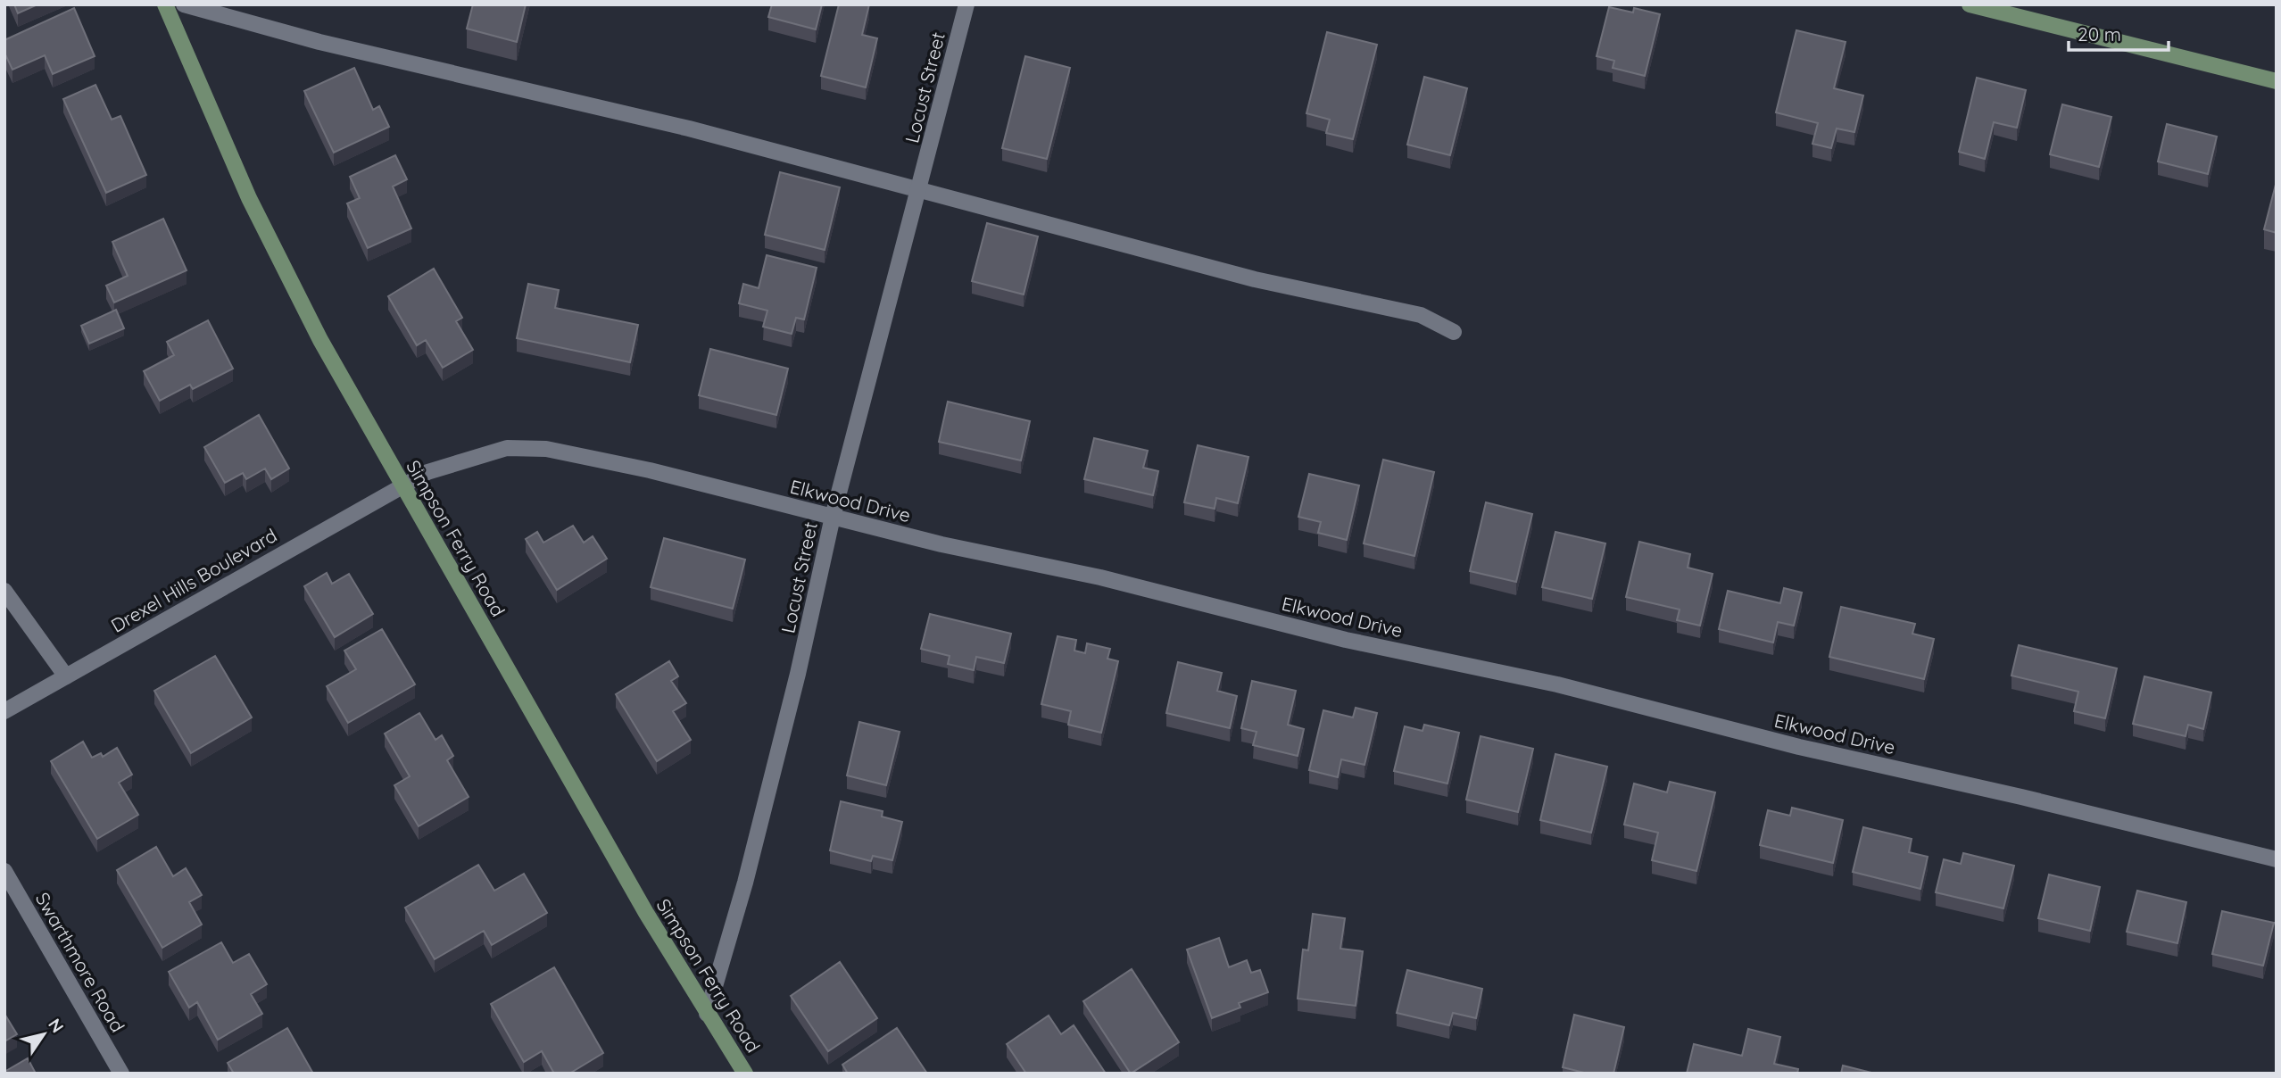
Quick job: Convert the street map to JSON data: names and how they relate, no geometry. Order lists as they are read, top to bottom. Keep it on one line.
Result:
{"streets":{"main road":["Simpson Ferry Road"],"street":["Locust Street","Elkwood Drive","Drexel Hills Boulevard","Swarthmore Road"]},"crossings":[["Locust Street","Elkwood Drive"],["Locust Street","Simpson Ferry Road"],["Elkwood Drive","Simpson Ferry Road"],["Elkwood Drive","Drexel Hills Boulevard"],["Simpson Ferry Road","Drexel Hills Boulevard"]],"scale_bar":"20 m","north":"top right"}
